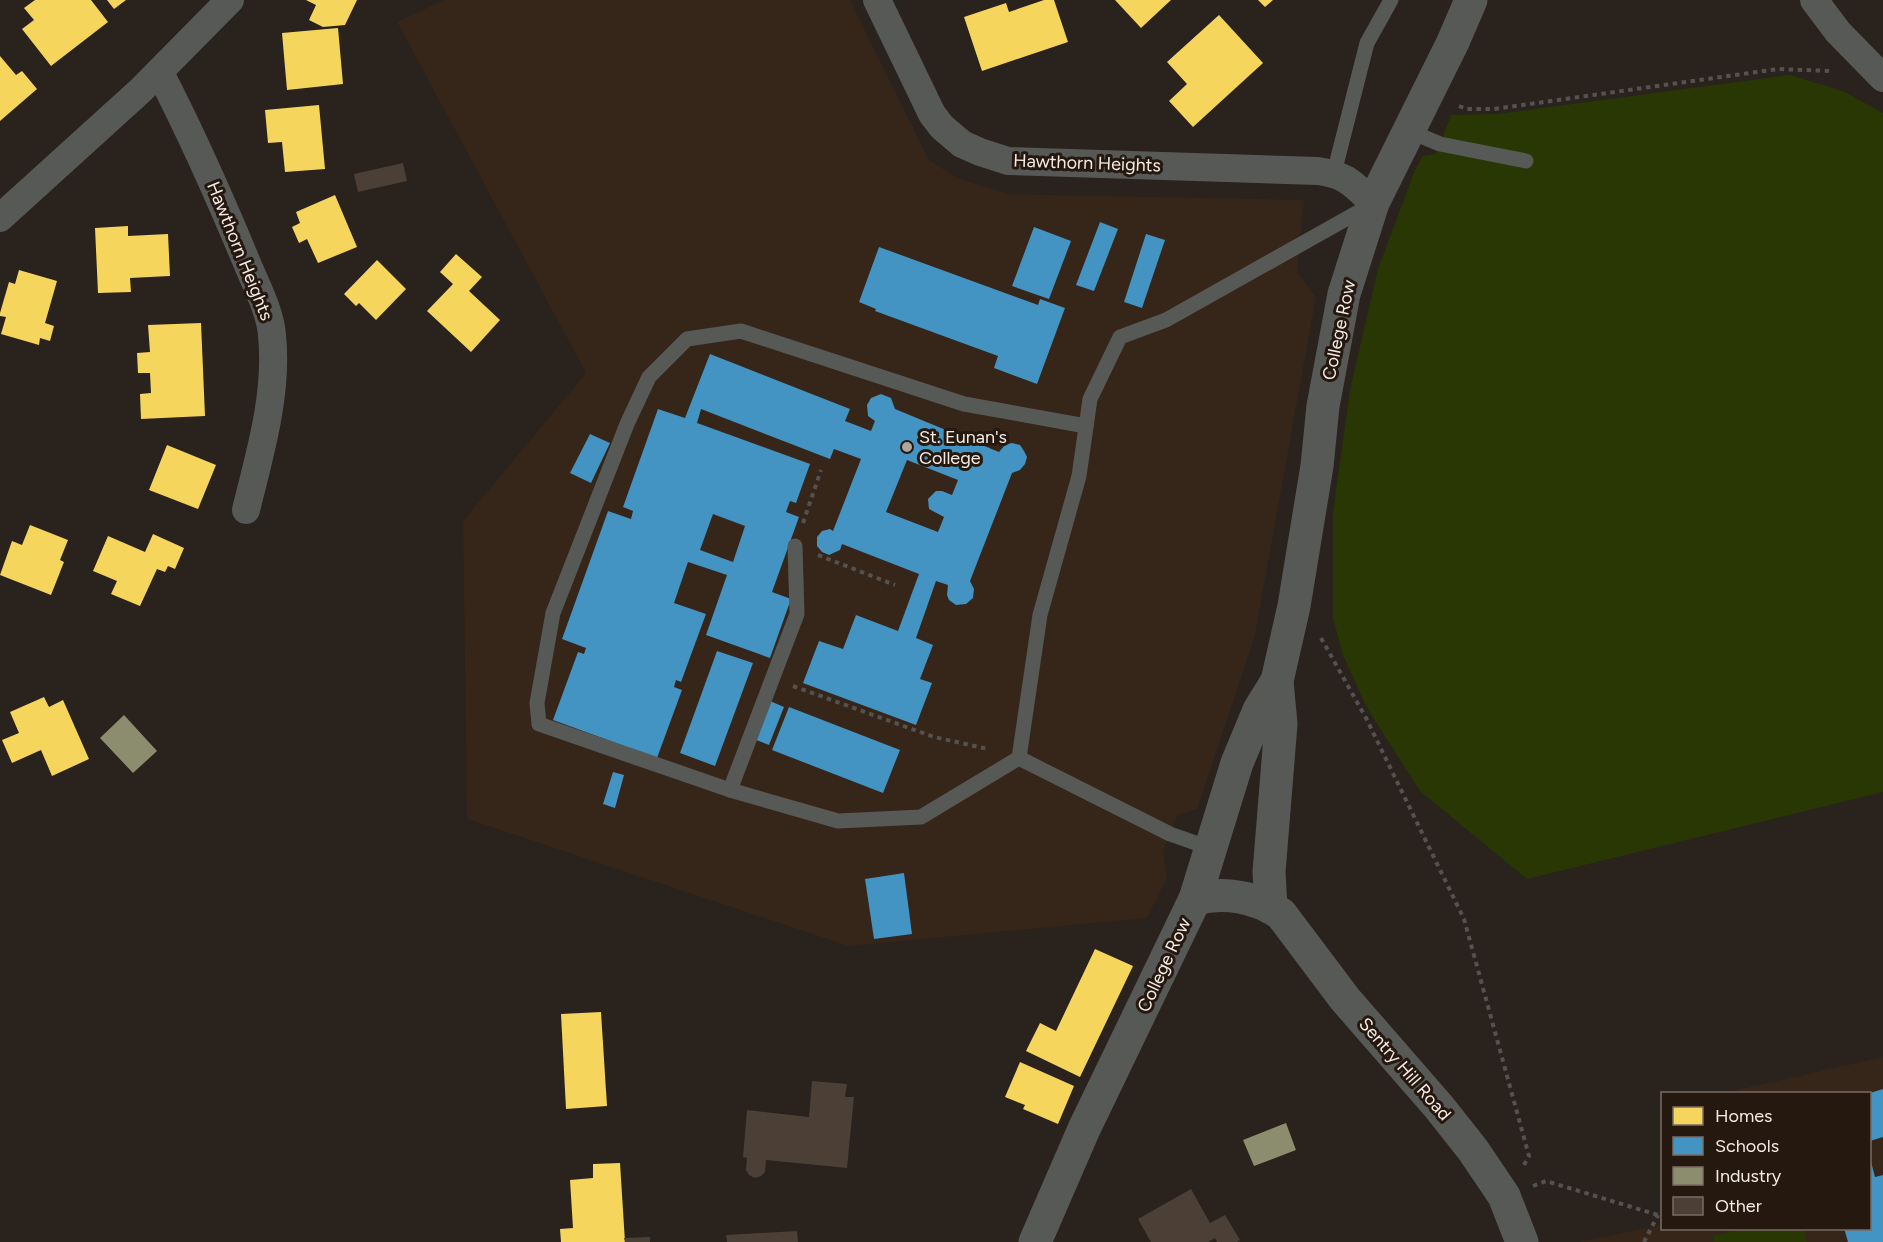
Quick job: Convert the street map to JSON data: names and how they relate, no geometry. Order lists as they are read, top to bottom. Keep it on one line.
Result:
{"streets":{"street":["Hawthorn Heights","College Row","Sentry Hill Road"]},"crossings":[["Hawthorn Heights","College Row"],["College Row","Sentry Hill Road"]],"places":["St. Eunan's College"],"legend":["Homes","Schools","Industry","Other"]}
